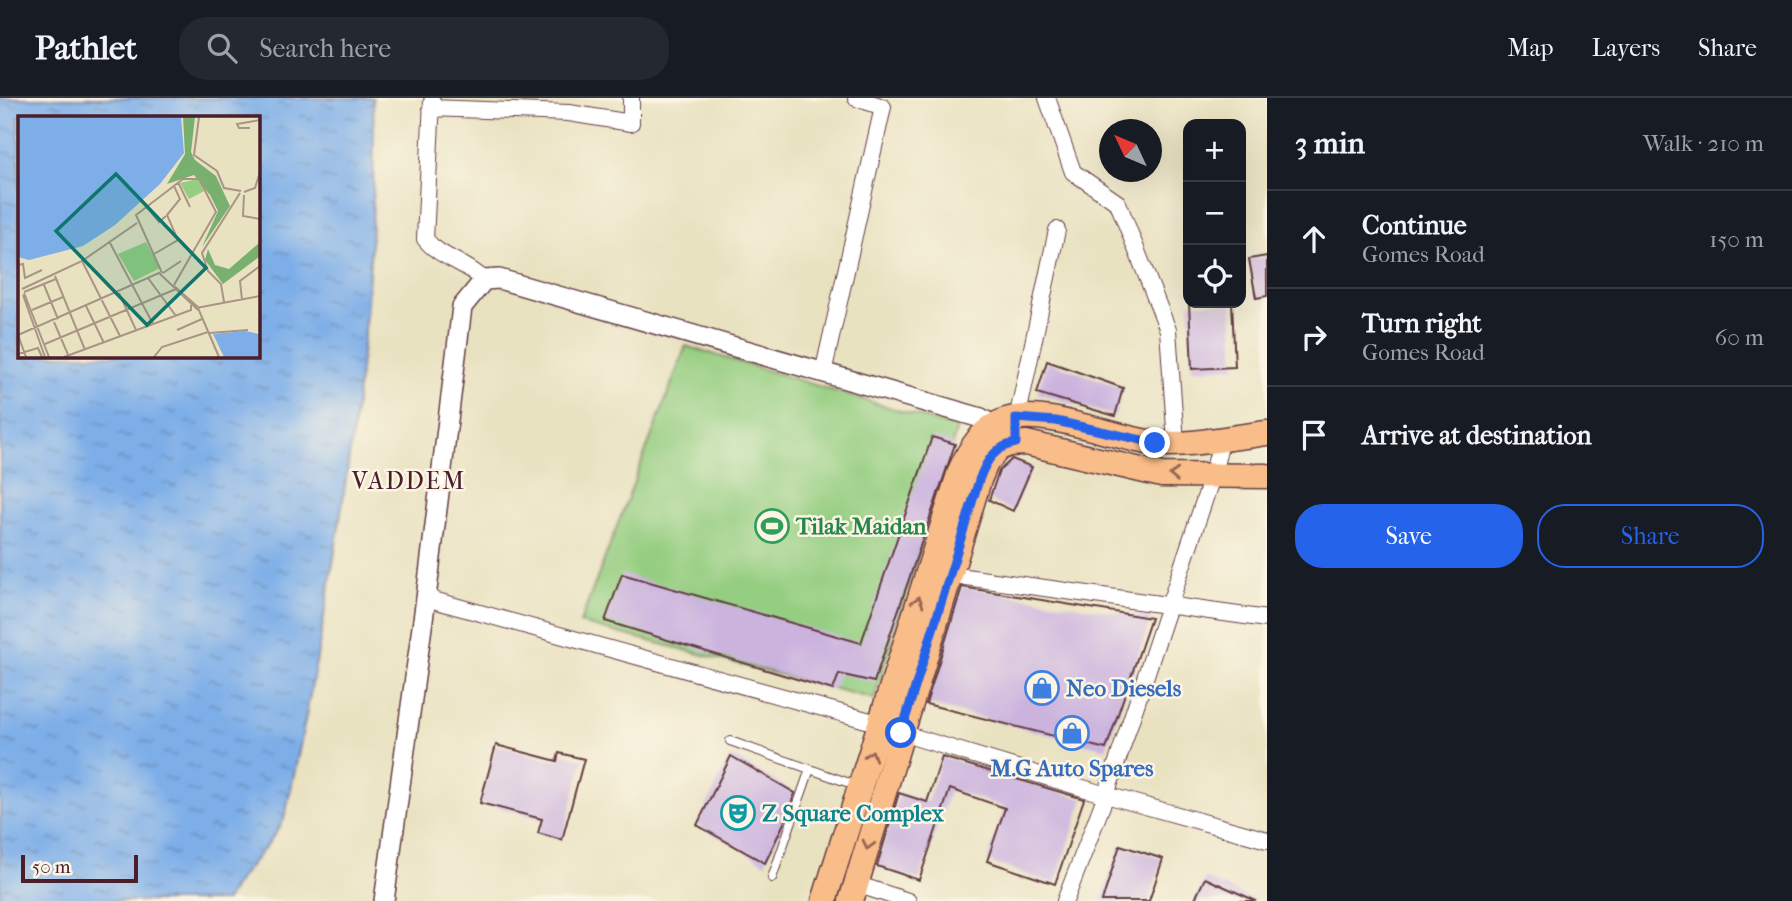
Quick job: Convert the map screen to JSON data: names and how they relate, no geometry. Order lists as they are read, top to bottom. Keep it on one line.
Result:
{"districts":["VADDEM"],"places":{"sports":["Tilak Maidan"],"shop":["Neo Diesels","M.G Auto Spares"],"theatre":["Z Square Complex"]},"scale_bar":"50 m","north":"top left","page":{"header":"Pathlet","search":"Search here","nav":["Map","Layers","Share"],"heading":["3 min","Walk · 210 m"],"map_buttons":["+","−"],"list":[["Continue","Gomes Road","150 m"],["Turn right","Gomes Road","60 m"],"Arrive at destination"],"buttons":["Save","Share"],"scale":"50 m"}}
